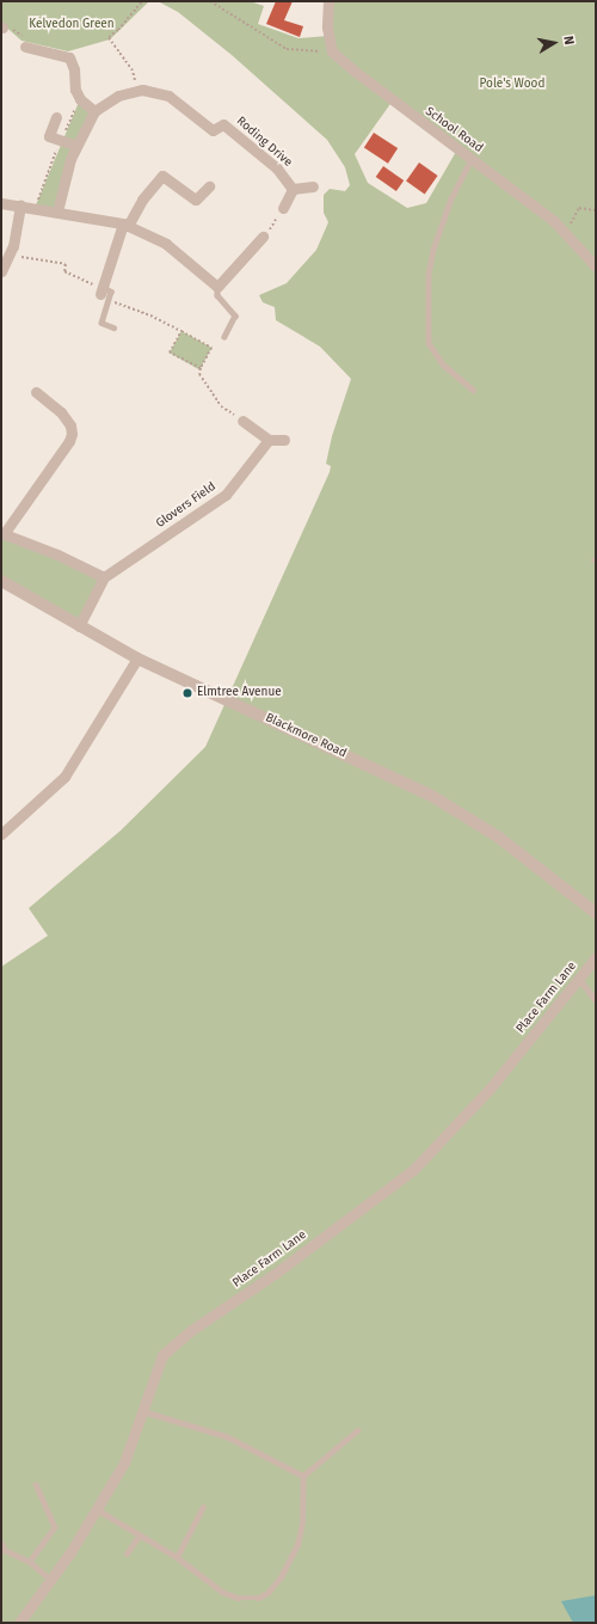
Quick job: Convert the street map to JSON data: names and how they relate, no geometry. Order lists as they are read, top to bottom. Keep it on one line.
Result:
{"streets":{"street":["School Road","Roding Drive","Glovers Field","Blackmore Road","Place Farm Lane"]},"crossings":[["Glovers Field","Blackmore Road"]],"parks":["Kelvedon Green","Pole's Wood"],"places":["Elmtree Avenue"],"north":"right"}
